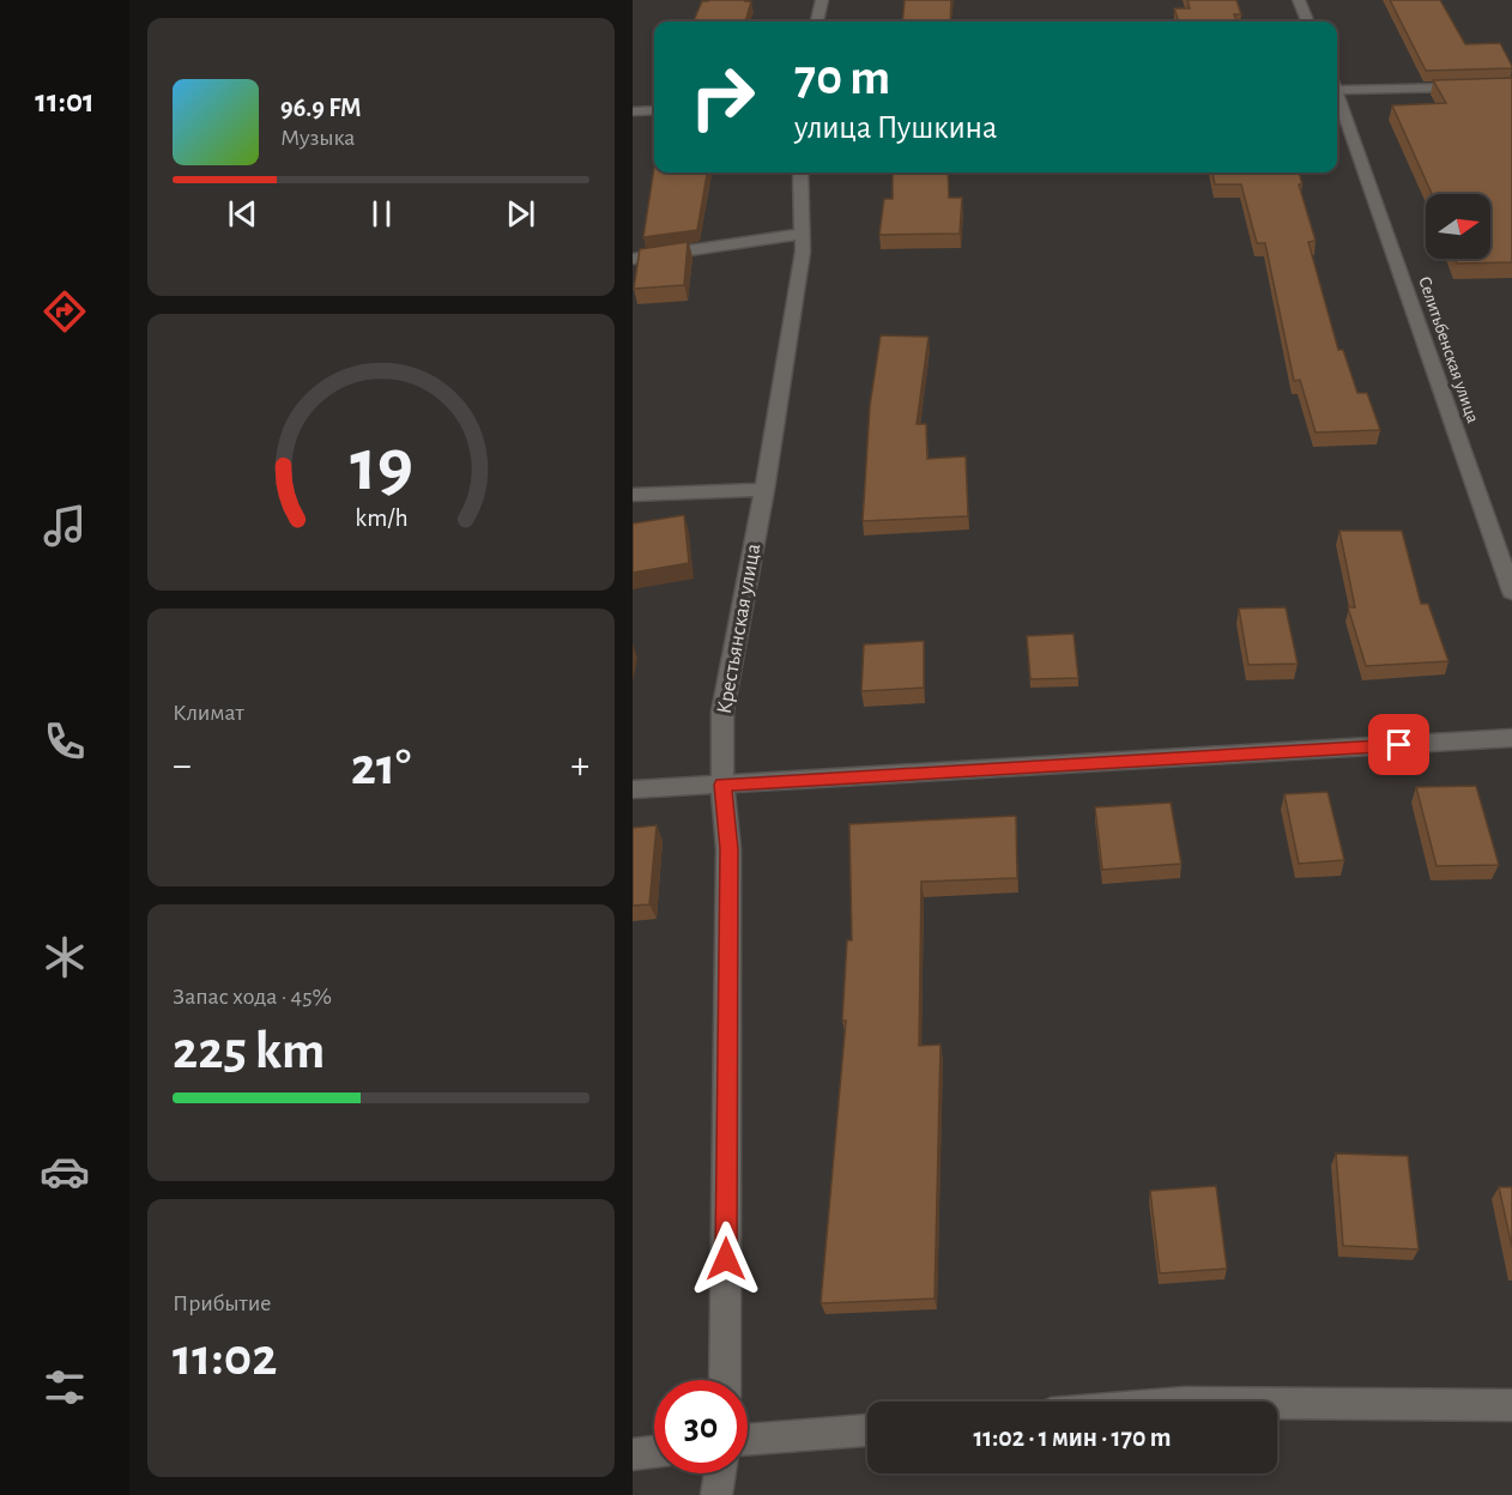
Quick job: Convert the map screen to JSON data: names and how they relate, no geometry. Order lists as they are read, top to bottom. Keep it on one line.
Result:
{"streets":{"street":["Селитьбенская улица","Крестьянская улица"]},"north":"right","page":{"tabs":"11:01","turn":["70 m","улица Пушкина"],"song":["96.9 FM","Музыка"],"tile":["Климат",["Запас хода · 45%","225 km"],["Прибытие","11:02"]],"heat":["−","21°","+"],"limit":"30","trip":"11:02 · 1 мин · 170 m","gauge":["19","km/h"]}}
